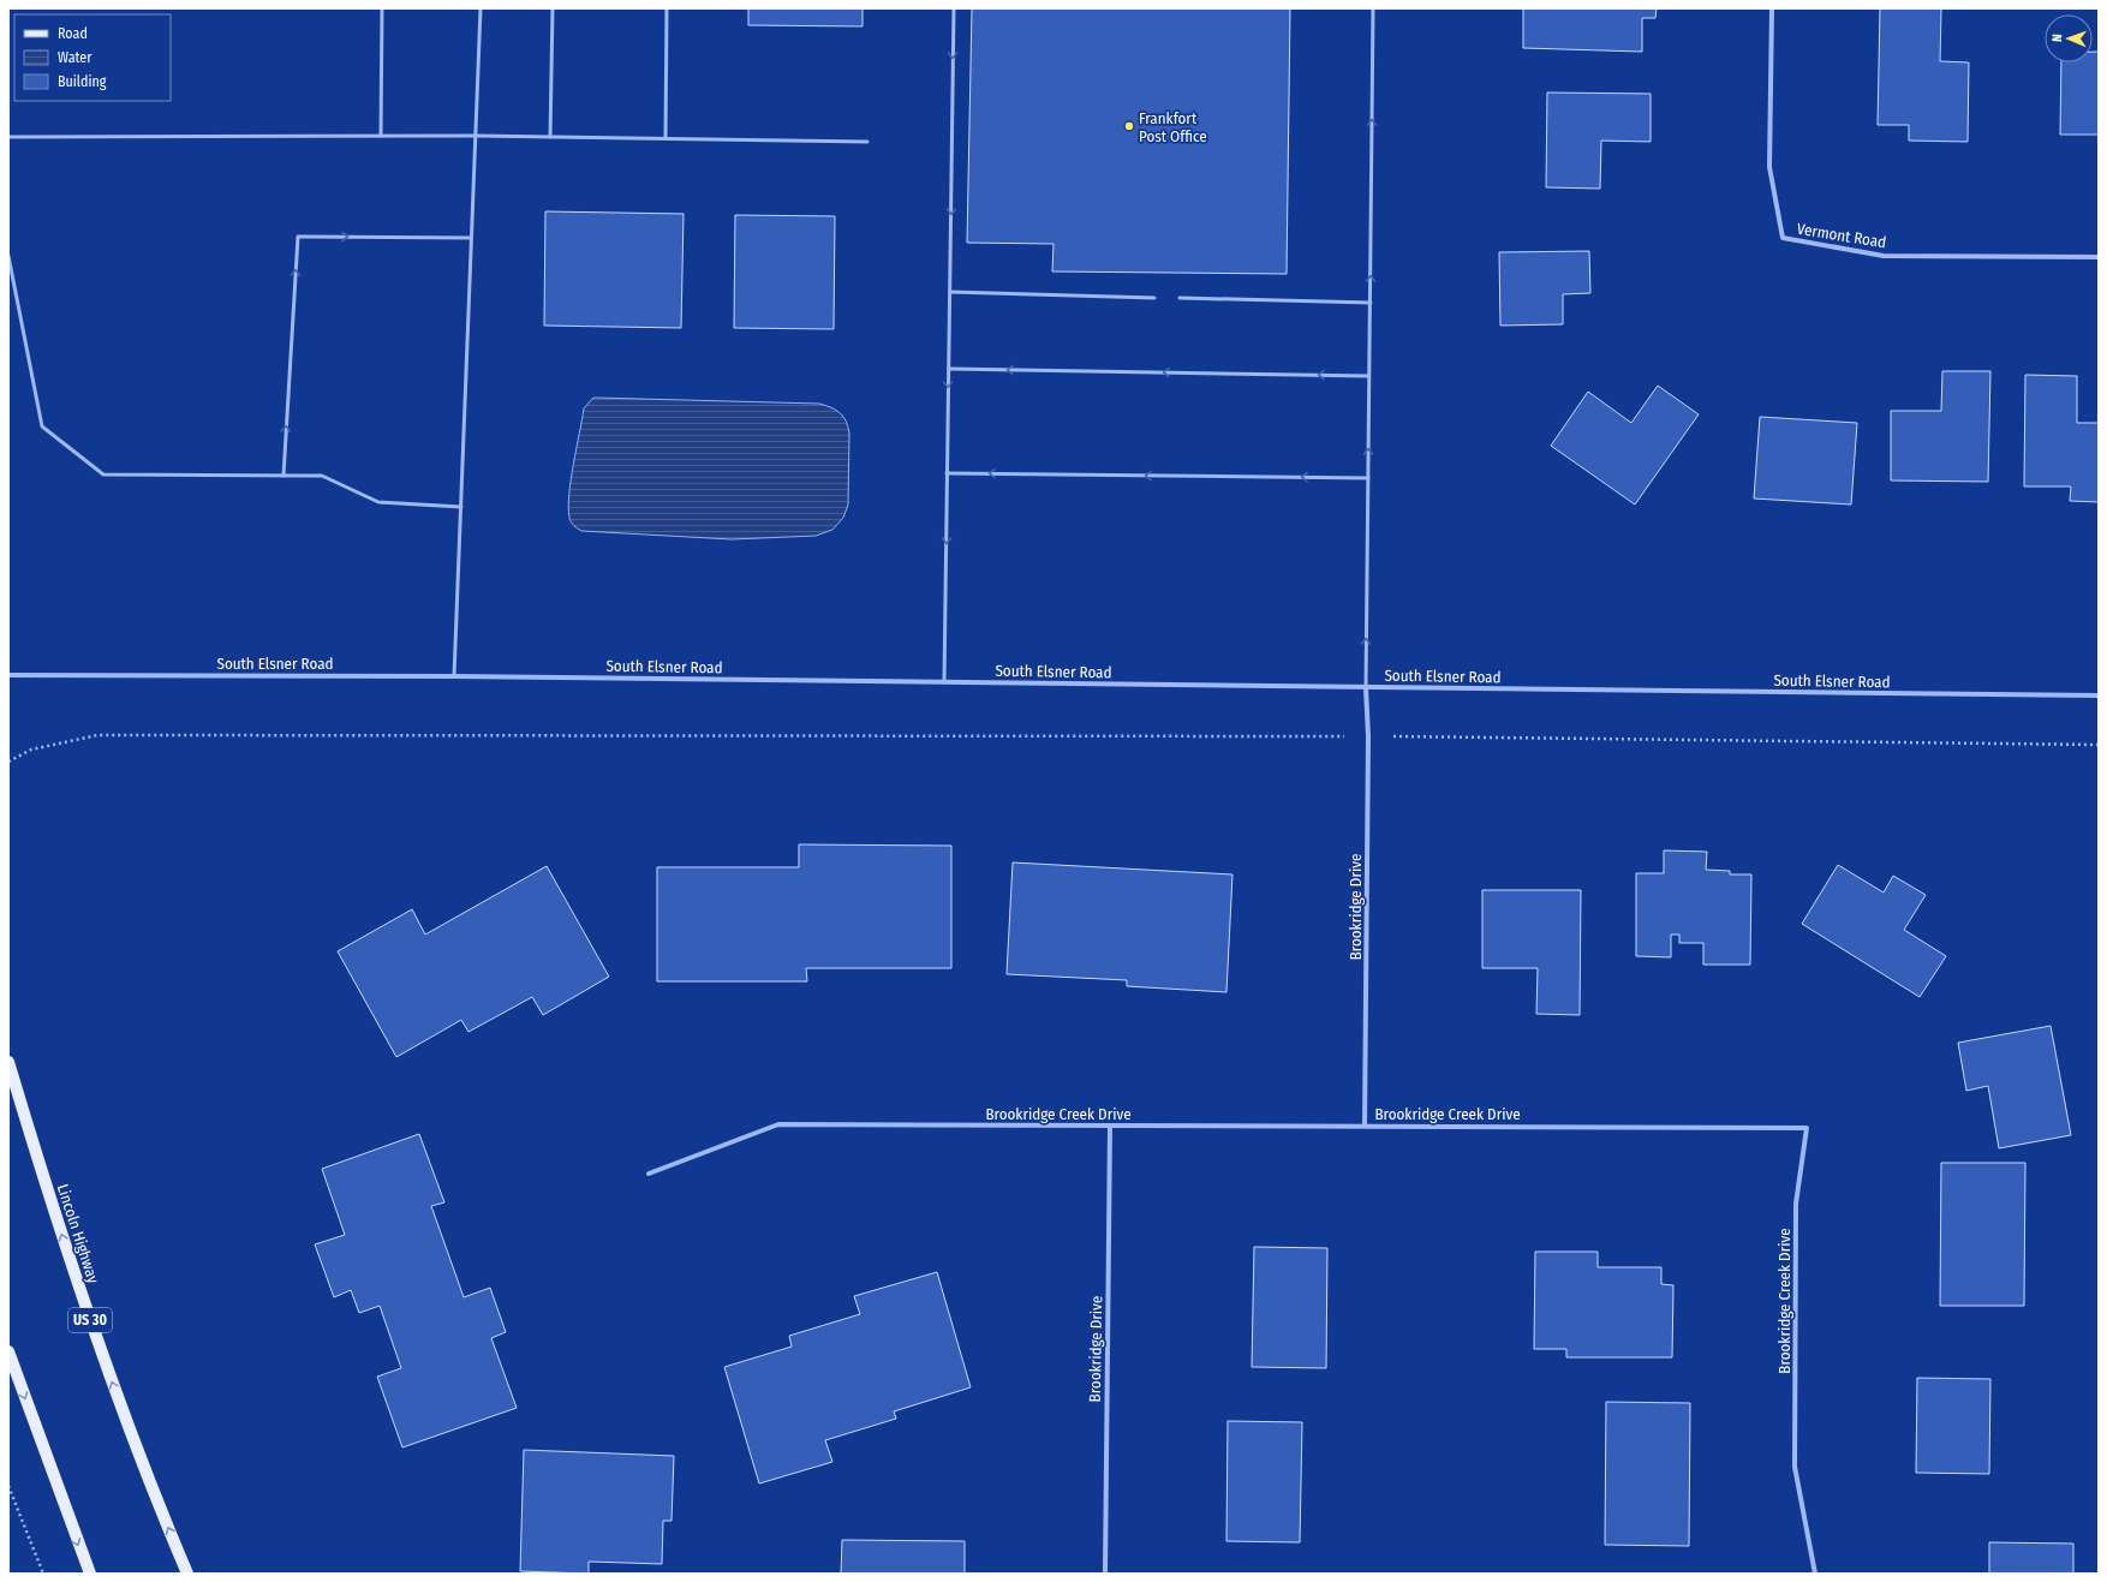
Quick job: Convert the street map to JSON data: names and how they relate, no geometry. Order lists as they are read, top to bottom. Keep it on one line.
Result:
{"streets":{"main road":["Lincoln Highway","US 30"],"street":["Vermont Road","South Elsner Road","Brookridge Drive","Brookridge Creek Drive"]},"crossings":[["South Elsner Road","Brookridge Drive"],["Brookridge Drive","Brookridge Creek Drive"]],"places":["Frankfort Post Office"],"legend":["Road","Water","Building"],"north":"left"}
